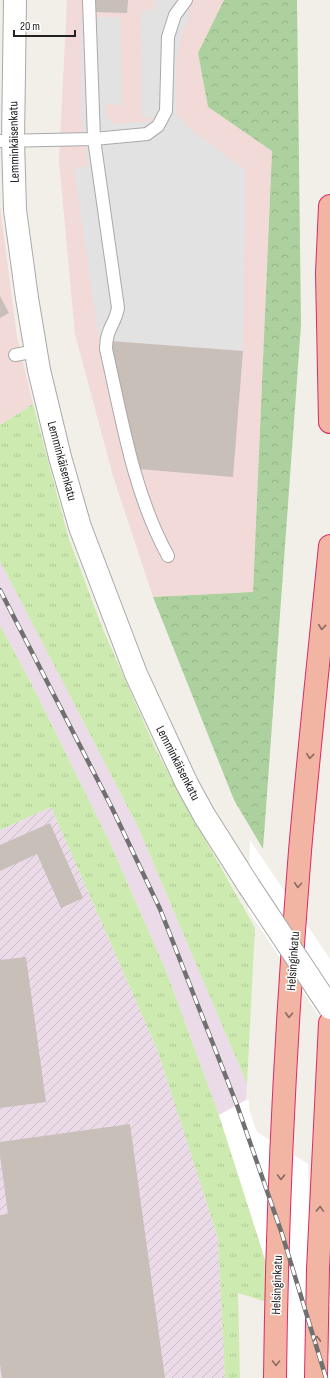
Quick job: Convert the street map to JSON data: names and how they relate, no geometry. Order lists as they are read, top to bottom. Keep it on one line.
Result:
{"streets":{"highway":["Helsinginkatu"],"street":["Lemminkäisenkatu"]},"scale_bar":"20 m"}
